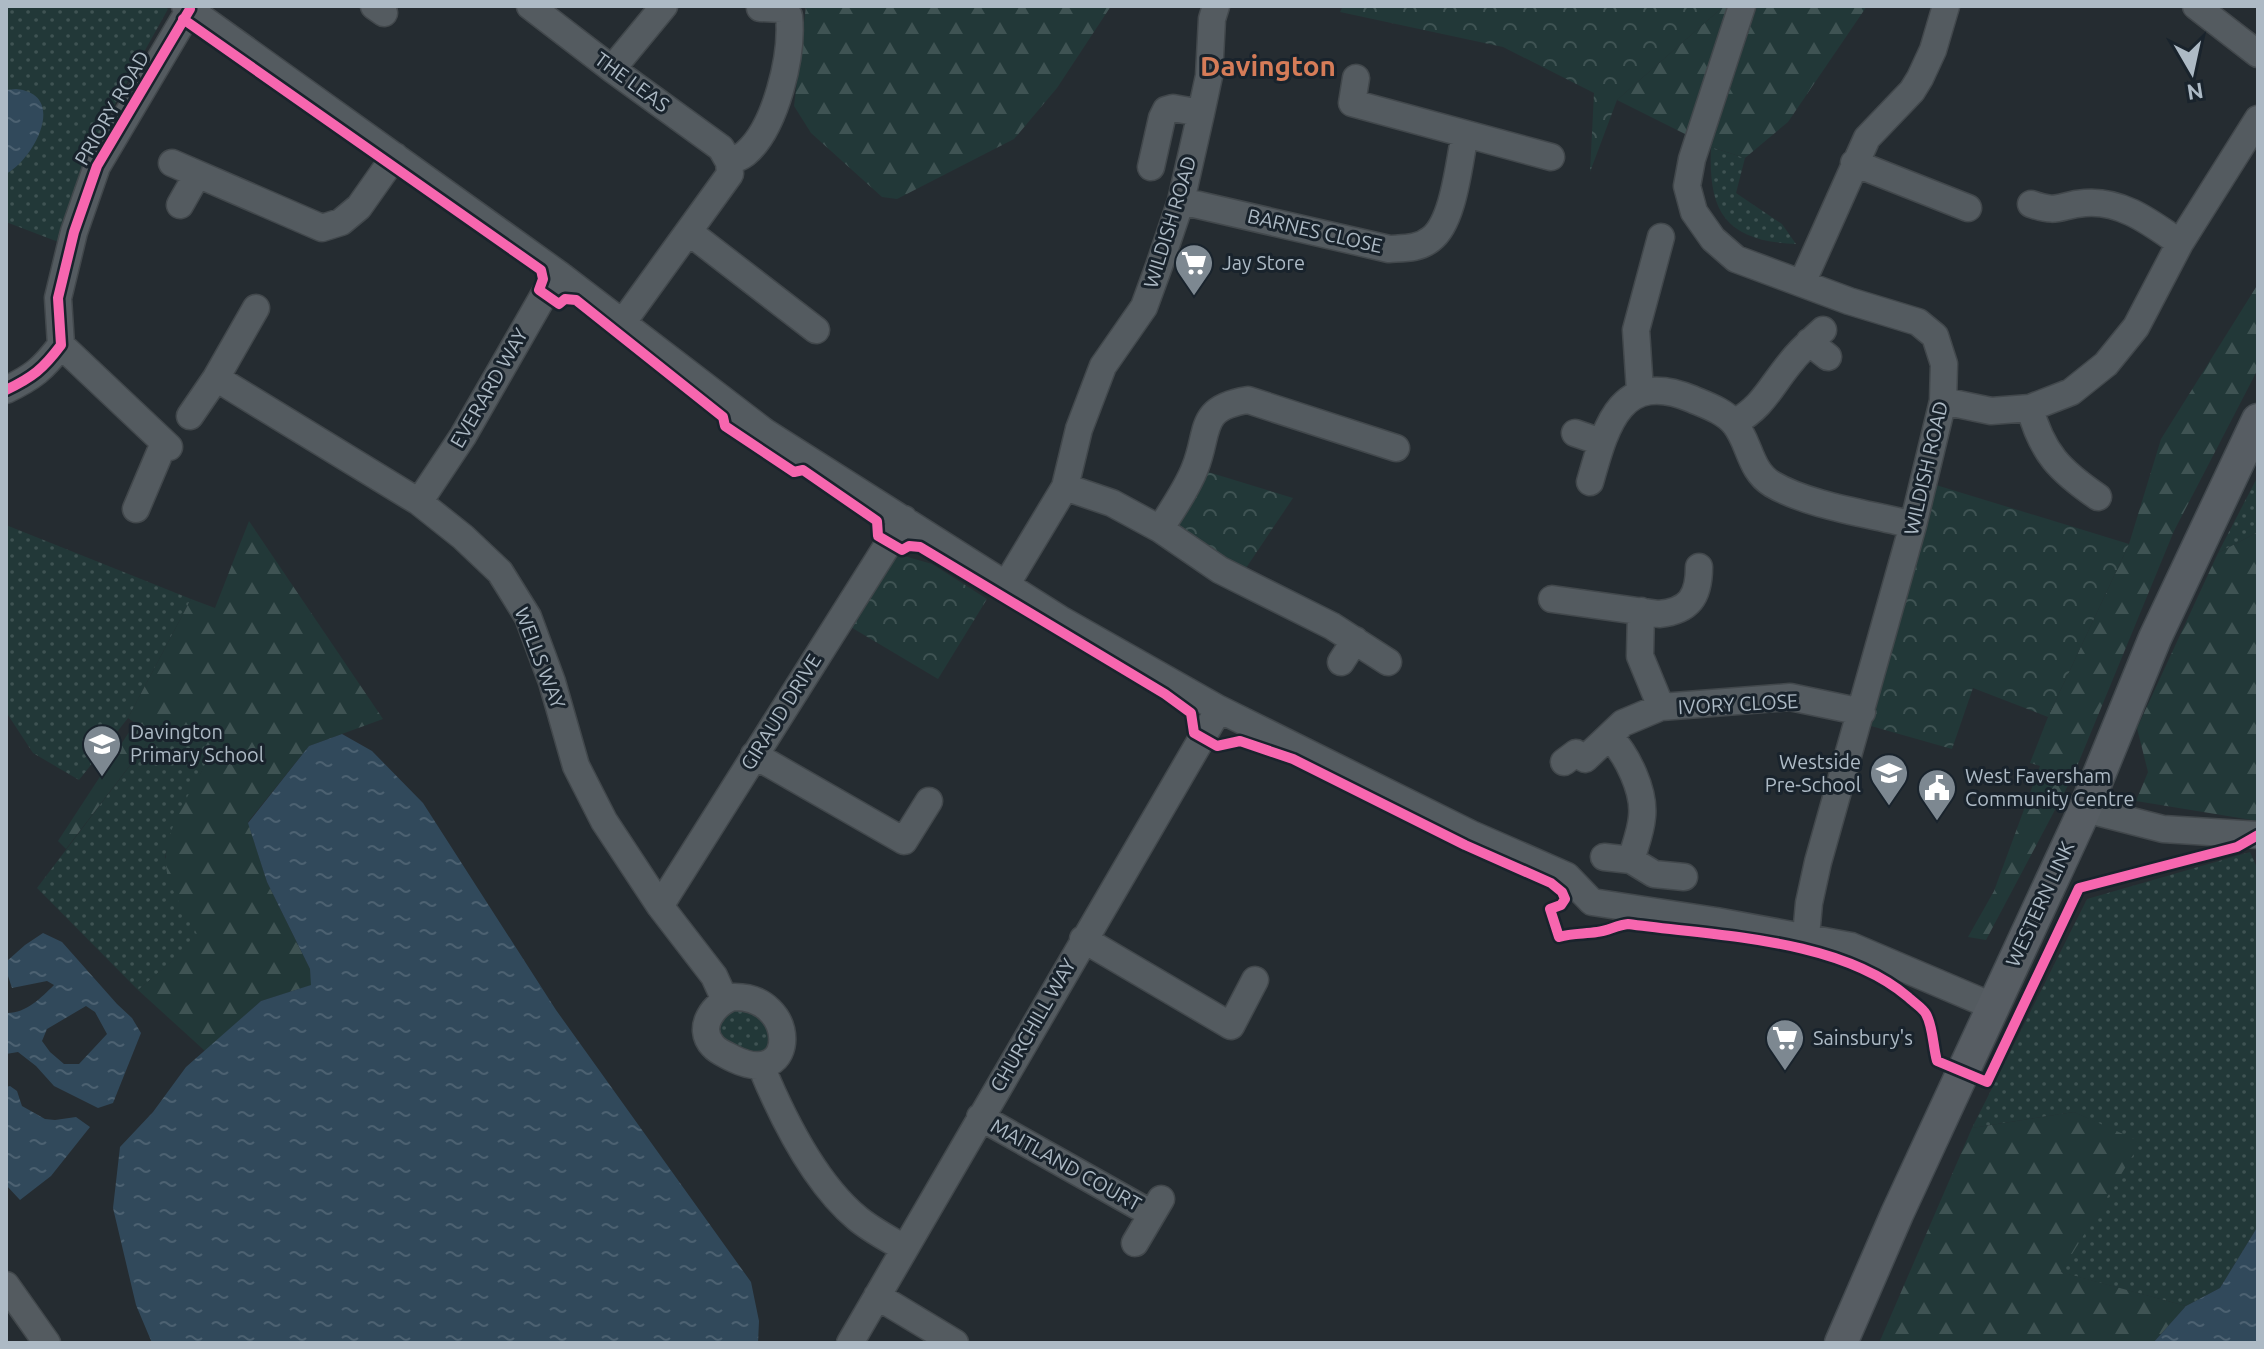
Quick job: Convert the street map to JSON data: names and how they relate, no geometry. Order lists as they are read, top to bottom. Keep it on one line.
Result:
{"streets":{"main road":["WESTERN LINK"],"street":["THE LEAS","PRIORY ROAD","WILDISH ROAD","BARNES CLOSE","EVERARD WAY","WELLS WAY","IVORY CLOSE","GIRAUD DRIVE","CHURCHILL WAY","MAITLAND COURT"]},"crossings":[["WILDISH ROAD","BARNES CLOSE"],["WILDISH ROAD","IVORY CLOSE"],["EVERARD WAY","WELLS WAY"],["WELLS WAY","GIRAUD DRIVE"],["CHURCHILL WAY","MAITLAND COURT"]],"districts":["Davington"],"places":{"supermarket":["Jay Store","Sainsbury's"],"school or university":["Davington Primary School","Westside Pre-School"],"public building":["West Faversham Community Centre"]},"north":"bottom"}
